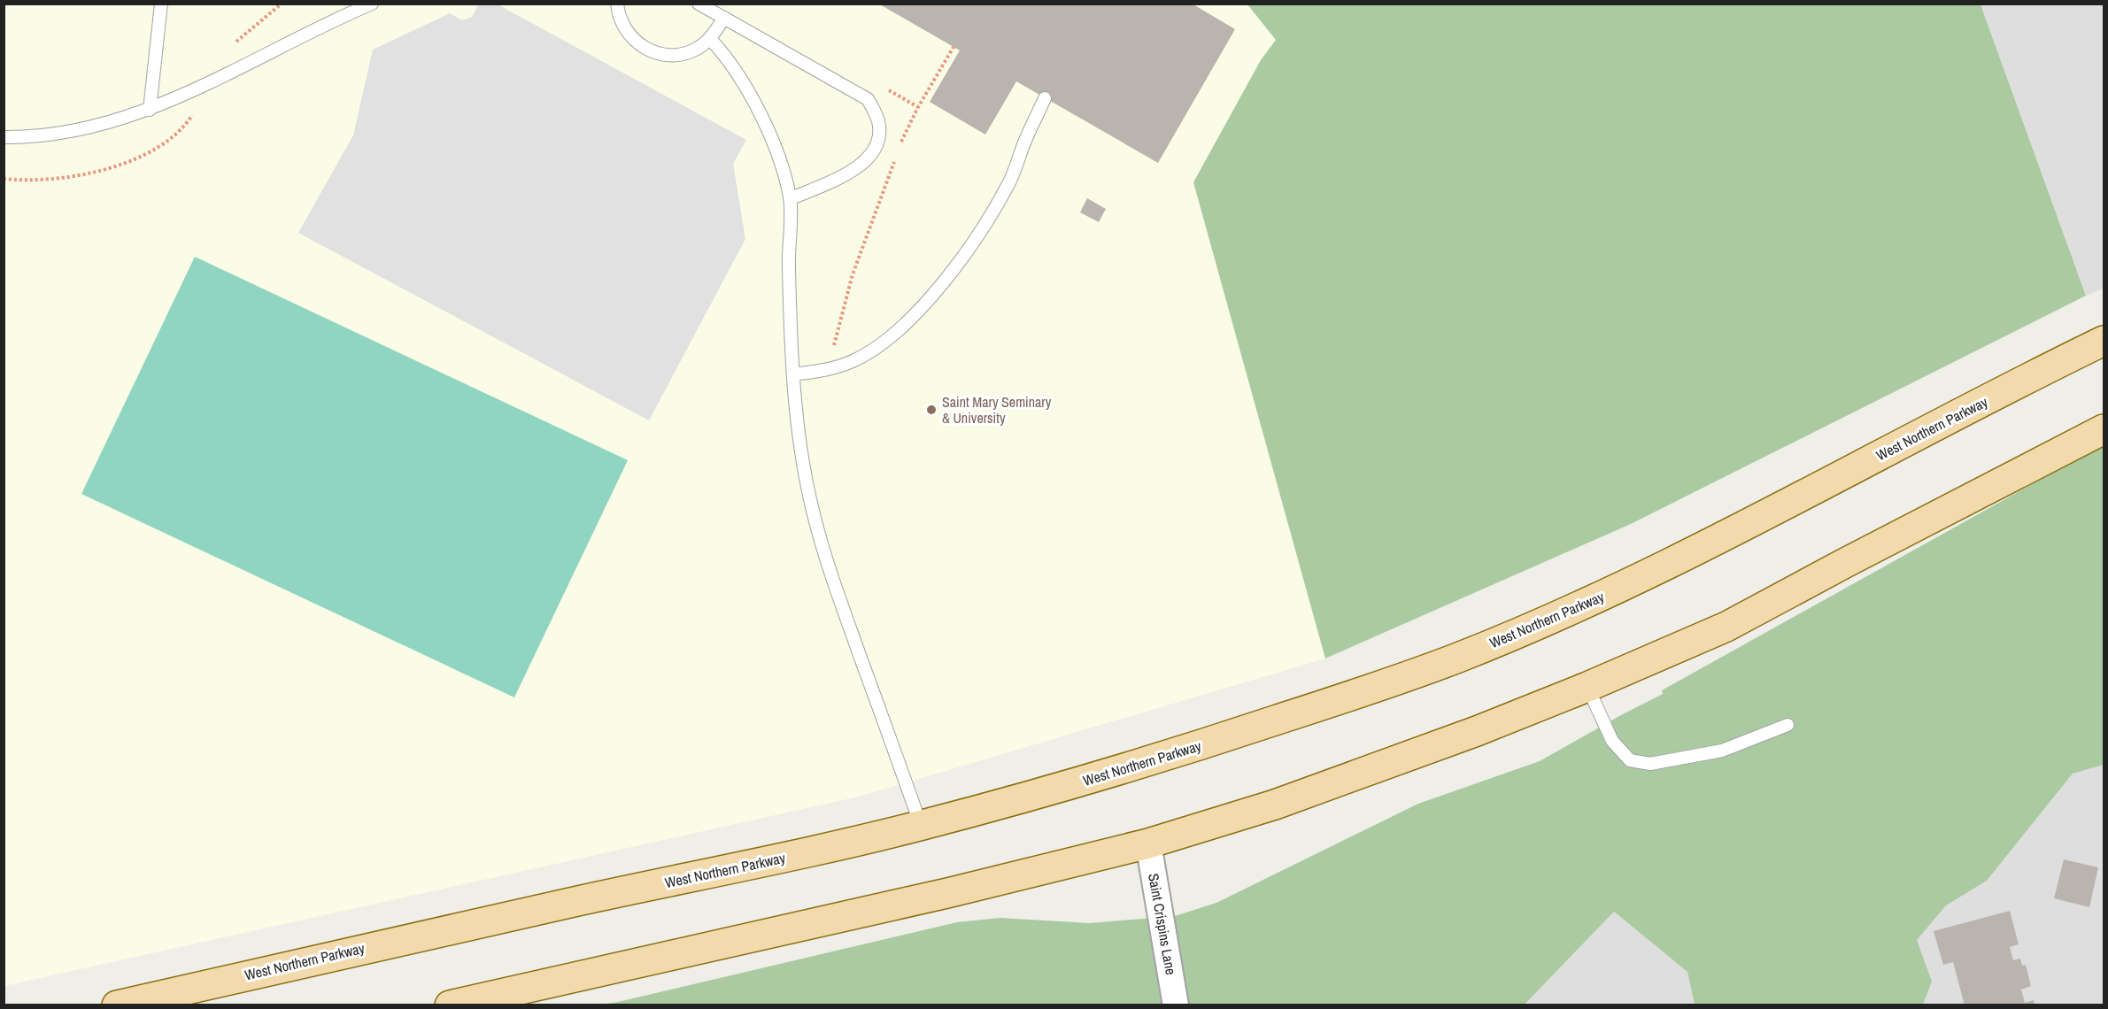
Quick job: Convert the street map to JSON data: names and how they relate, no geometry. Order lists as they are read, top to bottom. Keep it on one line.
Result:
{"streets":{"main road":["West Northern Parkway"],"street":["Saint Crispins Lane"]},"places":["Saint Mary Seminary & University"]}
